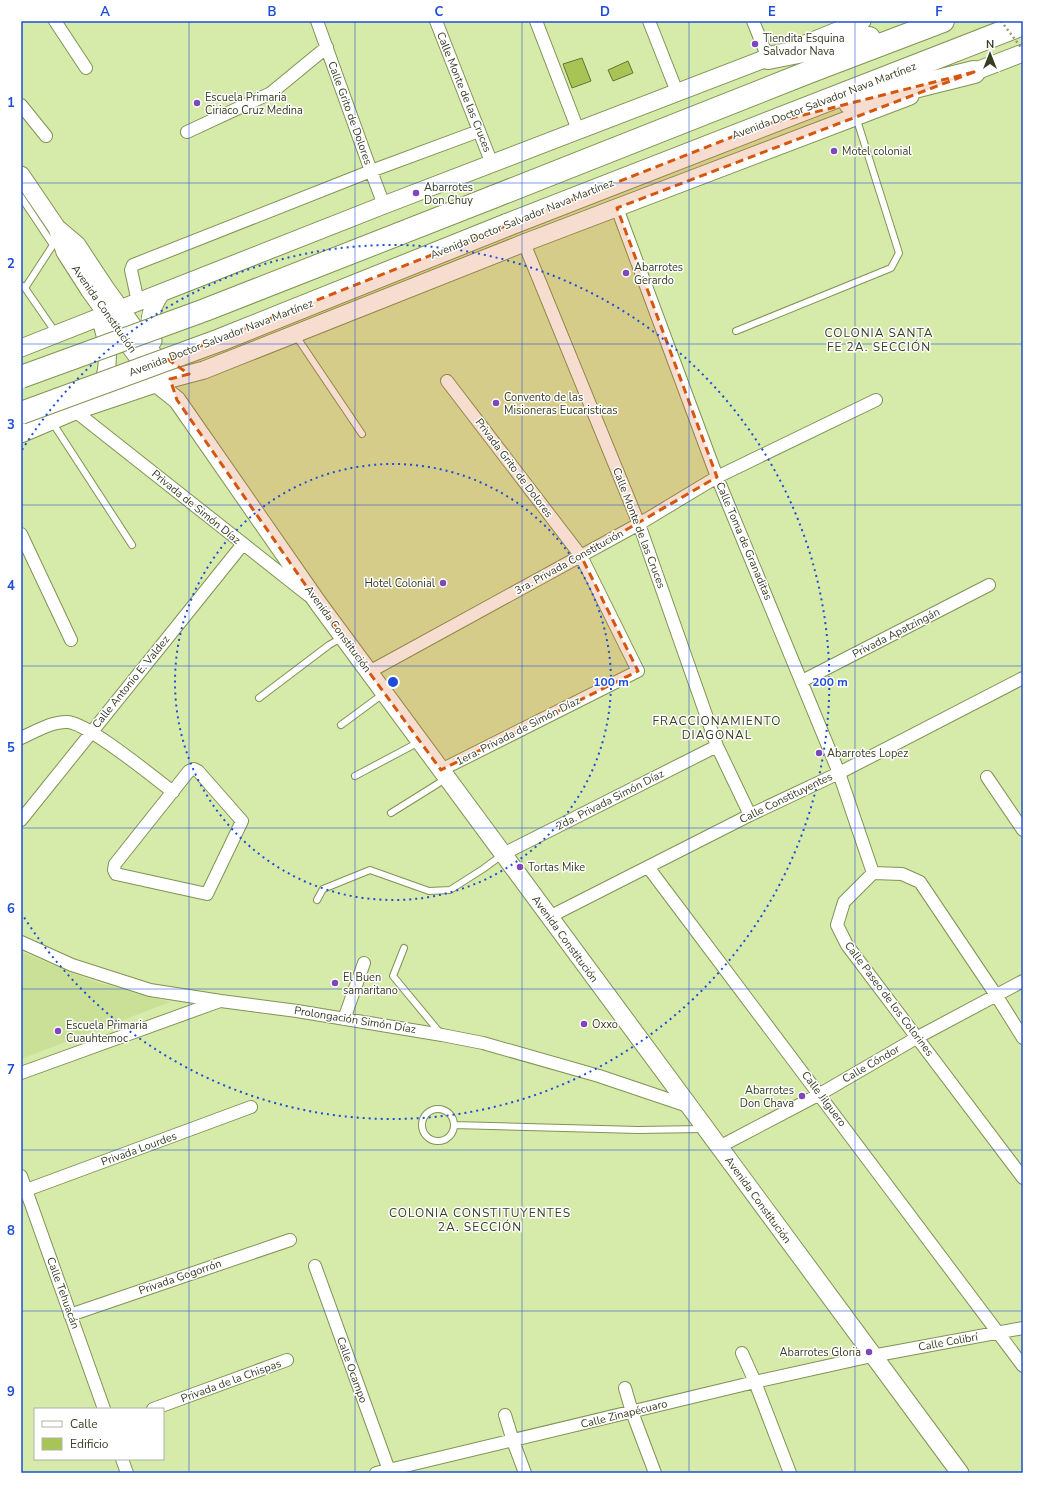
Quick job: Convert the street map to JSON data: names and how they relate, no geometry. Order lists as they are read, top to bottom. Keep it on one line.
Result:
{"streets":{"highway":["Avenida Doctor Salvador Nava Martínez"],"main road":["Avenida Constitución"],"street":["Calle Monte de las Cruces","Calle Grito de Dolores","Privada Grito de Dolores","Privada de Simón Díaz","Calle Toma de Granaditas","3ra. Privada Constitución","Privada Apatzingán","Calle Antonio E. Valdez","1era. Privada de Simón Díaz","Calle Constituyentes","2da. Privada Simón Díaz","Calle Paseo de los Colorines","Prolongación Simón Díaz","Calle Cóndor","Calle Jilguero","Privada Lourdes","Privada Gogorrón","Calle Tehuacán","Calle Colibrí","Calle Ocampo","Privada de la Chispas","Calle Zinapécuaro"]},"crossings":[["Calle Monte de las Cruces","Avenida Doctor Salvador Nava Martínez"],["Calle Monte de las Cruces","3ra. Privada Constitución"],["Calle Monte de las Cruces","Calle Constituyentes"],["Calle Monte de las Cruces","2da. Privada Simón Díaz"],["Avenida Doctor Salvador Nava Martínez","Avenida Constitución"],["Avenida Doctor Salvador Nava Martínez","Privada de Simón Díaz"],["Avenida Doctor Salvador Nava Martínez","Calle Toma de Granaditas"],["Avenida Constitución","Privada de Simón Díaz"],["Avenida Constitución","3ra. Privada Constitución"],["Avenida Constitución","1era. Privada de Simón Díaz"],["Avenida Constitución","Calle Constituyentes"],["Avenida Constitución","2da. Privada Simón Díaz"],["Avenida Constitución","Prolongación Simón Díaz"],["Avenida Constitución","Calle Cóndor"],["Avenida Constitución","Calle Colibrí"],["Avenida Constitución","Calle Zinapécuaro"],["Privada Grito de Dolores","3ra. Privada Constitución"],["Privada Grito de Dolores","1era. Privada de Simón Díaz"],["Privada de Simón Díaz","Calle Antonio E. Valdez"],["Calle Toma de Granaditas","3ra. Privada Constitución"],["Calle Toma de Granaditas","Privada Apatzingán"],["Calle Toma de Granaditas","Calle Constituyentes"],["Calle Toma de Granaditas","Calle Paseo de los Colorines"],["3ra. Privada Constitución","1era. Privada de Simón Díaz"],["Calle Constituyentes","Calle Jilguero"],["Calle Paseo de los Colorines","Calle Cóndor"],["Calle Cóndor","Calle Jilguero"],["Calle Jilguero","Calle Colibrí"],["Privada Lourdes","Calle Tehuacán"],["Privada Gogorrón","Calle Tehuacán"],["Calle Colibrí","Calle Zinapécuaro"],["Calle Ocampo","Calle Zinapécuaro"]],"districts":["COLONIA SANTA FE 2A. SECCIÓN","FRACCIONAMIENTO DIAGONAL","COLONIA CONSTITUYENTES 2A. SECCIÓN"],"places":["Tiendita Esquina Salvador Nava","Escuela Primaria Ciriaco Cruz Medina","Motel colonial","Abarrotes Don Chuy","Abarrotes Gerardo","Convento de las Misioneras Eucaristicas","Hotel Colonial","Abarrotes Lopez","Tortas Mike","El Buen samaritano","Oxxo","Escuela Primaria Cuauhtemoc","Abarrotes Don Chava","Abarrotes Gloria"],"legend":["Calle","Edificio"],"north":"top","grid":{"columns":["A","B","C","D","E","F"],"rows":["1","2","3","4","5","6","7","8","9"]},"rings":["100 m","200 m"]}
